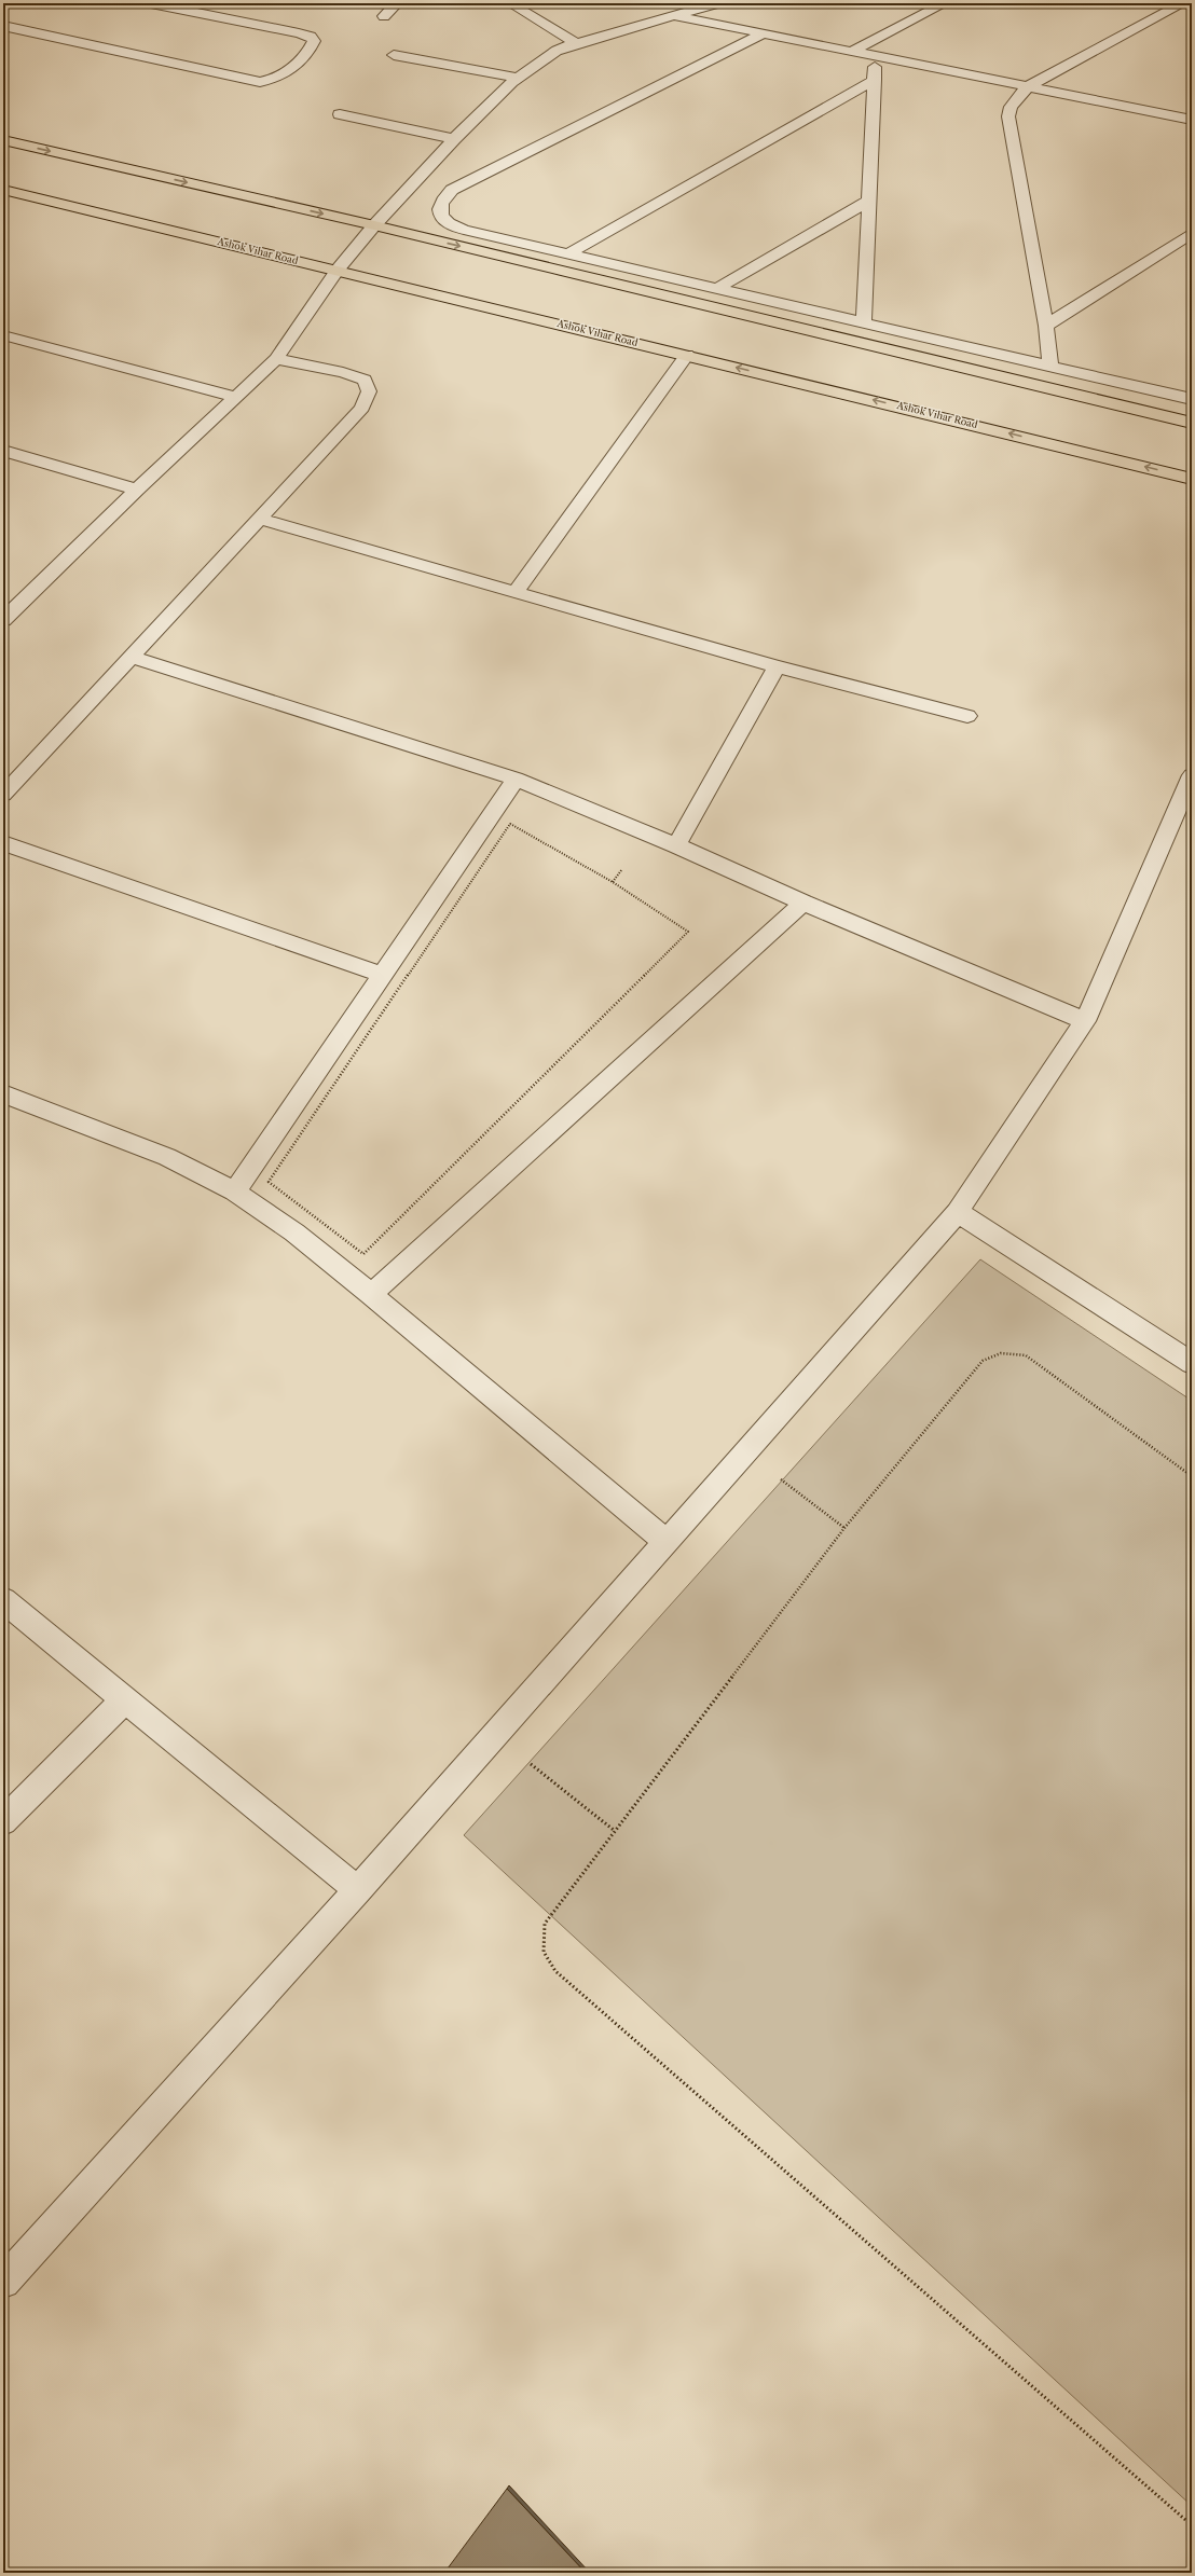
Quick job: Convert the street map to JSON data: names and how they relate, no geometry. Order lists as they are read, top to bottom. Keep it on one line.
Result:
{"streets":{"main road":["Ashok Vihar Road"]}}
